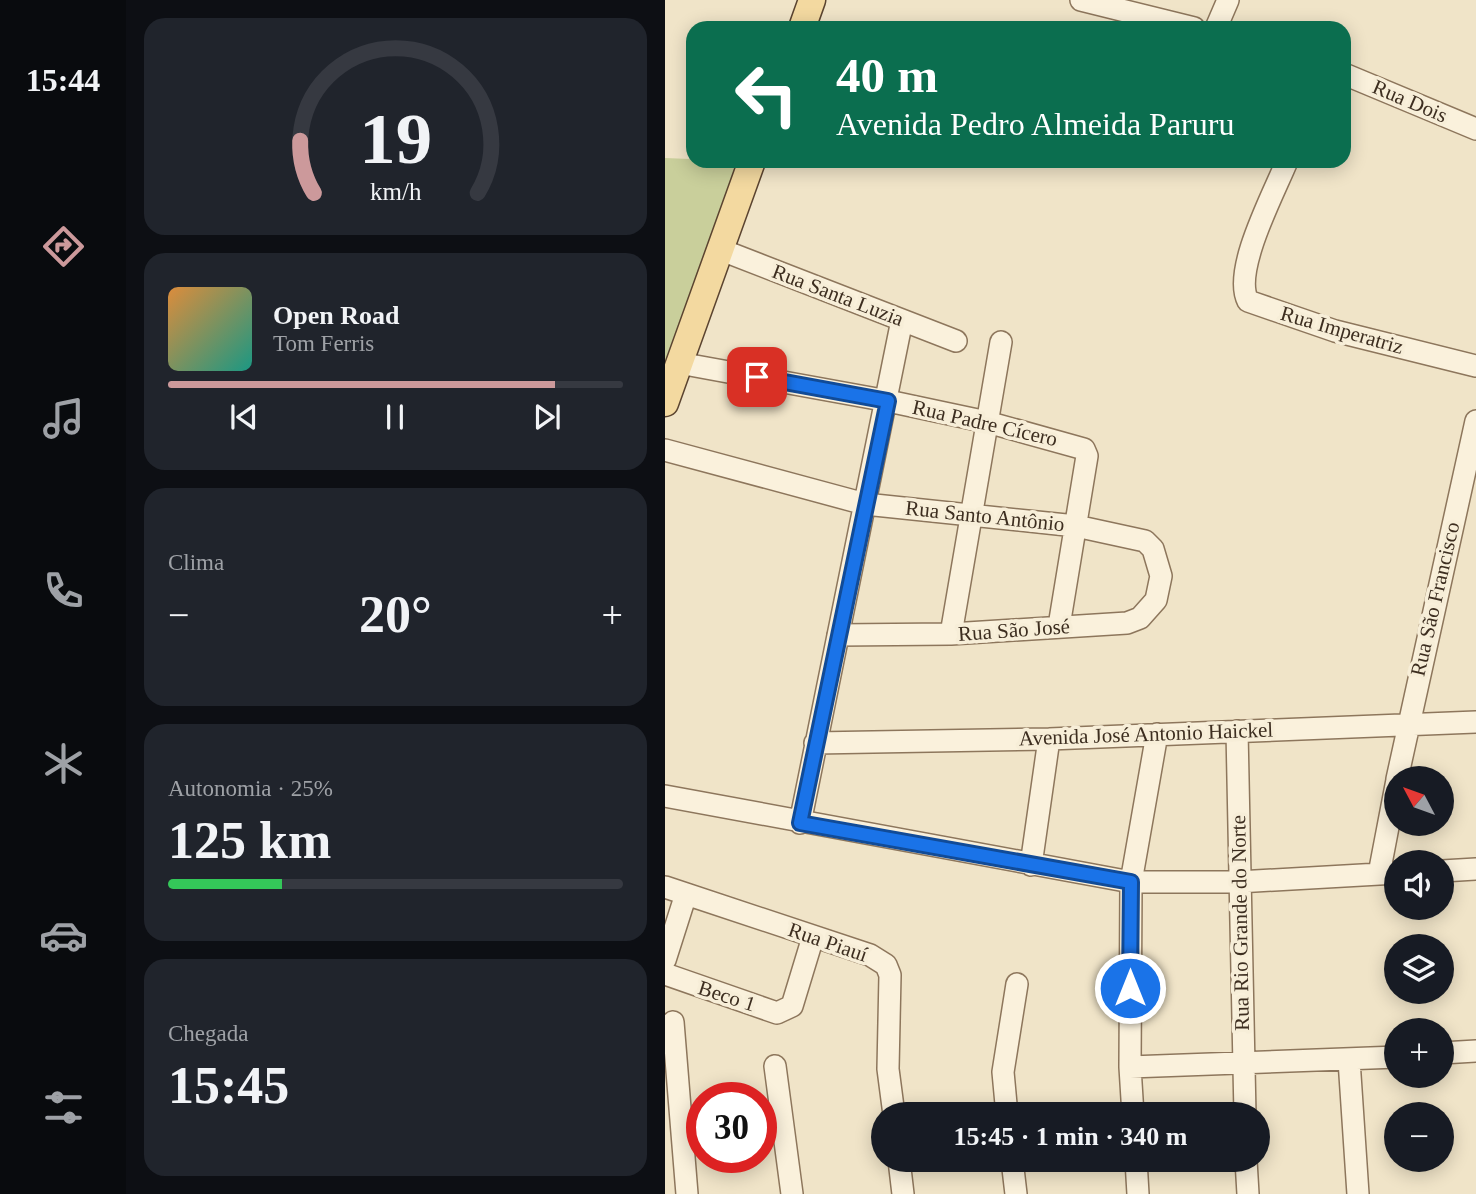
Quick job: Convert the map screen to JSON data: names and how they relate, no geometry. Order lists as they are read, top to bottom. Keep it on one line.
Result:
{"streets":{"street":["Rua Dois","Rua Santa Luzia","Rua Imperatriz","Rua Padre Cícero","Rua Santo Antônio","Rua São Francisco","Rua São José","Avenida José Antonio Haickel","Rua Rio Grande do Norte","Rua Piauí","Beco 1"]},"crossings":[["Rua Padre Cícero","Rua Santo Antônio"],["Rua Santo Antônio","Rua São José"],["Rua São Francisco","Avenida José Antonio Haickel"],["Avenida José Antonio Haickel","Rua Rio Grande do Norte"],["Rua Piauí","Beco 1"]],"north":"top left","page":{"tabs":"15:44","turn":["40 m","Avenida Pedro Almeida Paruru"],"song":["Open Road","Tom Ferris"],"tile":["Clima",["Autonomia · 25%","125 km"],["Chegada","15:45"]],"heat":["−","20°","+"],"map_buttons":["+","−"],"limit":"30","trip":"15:45 · 1 min · 340 m","gauge":["19","km/h"]}}
